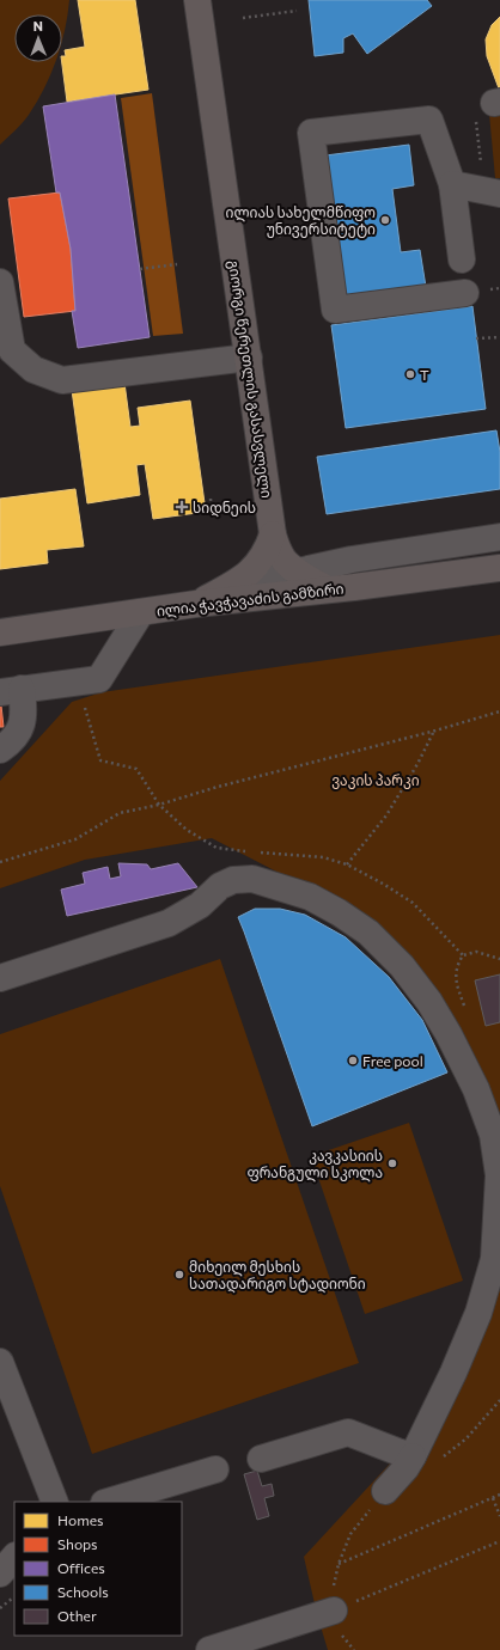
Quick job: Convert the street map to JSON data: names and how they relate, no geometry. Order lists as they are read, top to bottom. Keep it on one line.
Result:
{"streets":{"main road":["გიორგი წერეთლის გასასვლელი","ილია ჭავჭავაძის გამზირი"]},"crossings":[["გიორგი წერეთლის გასასვლელი","ილია ჭავჭავაძის გამზირი"]],"parks":["ვაკის პარკი"],"places":{"other":["ილიას სახელმწიფო უნივერსიტეტი","T","Free pool","კავკასიის ფრანგული სკოლა","მიხეილ მესხის სათადარიგო სტადიონი"],"health":["სიდნეის"]},"legend":["Homes","Shops","Offices","Schools","Other"],"north":"top"}
